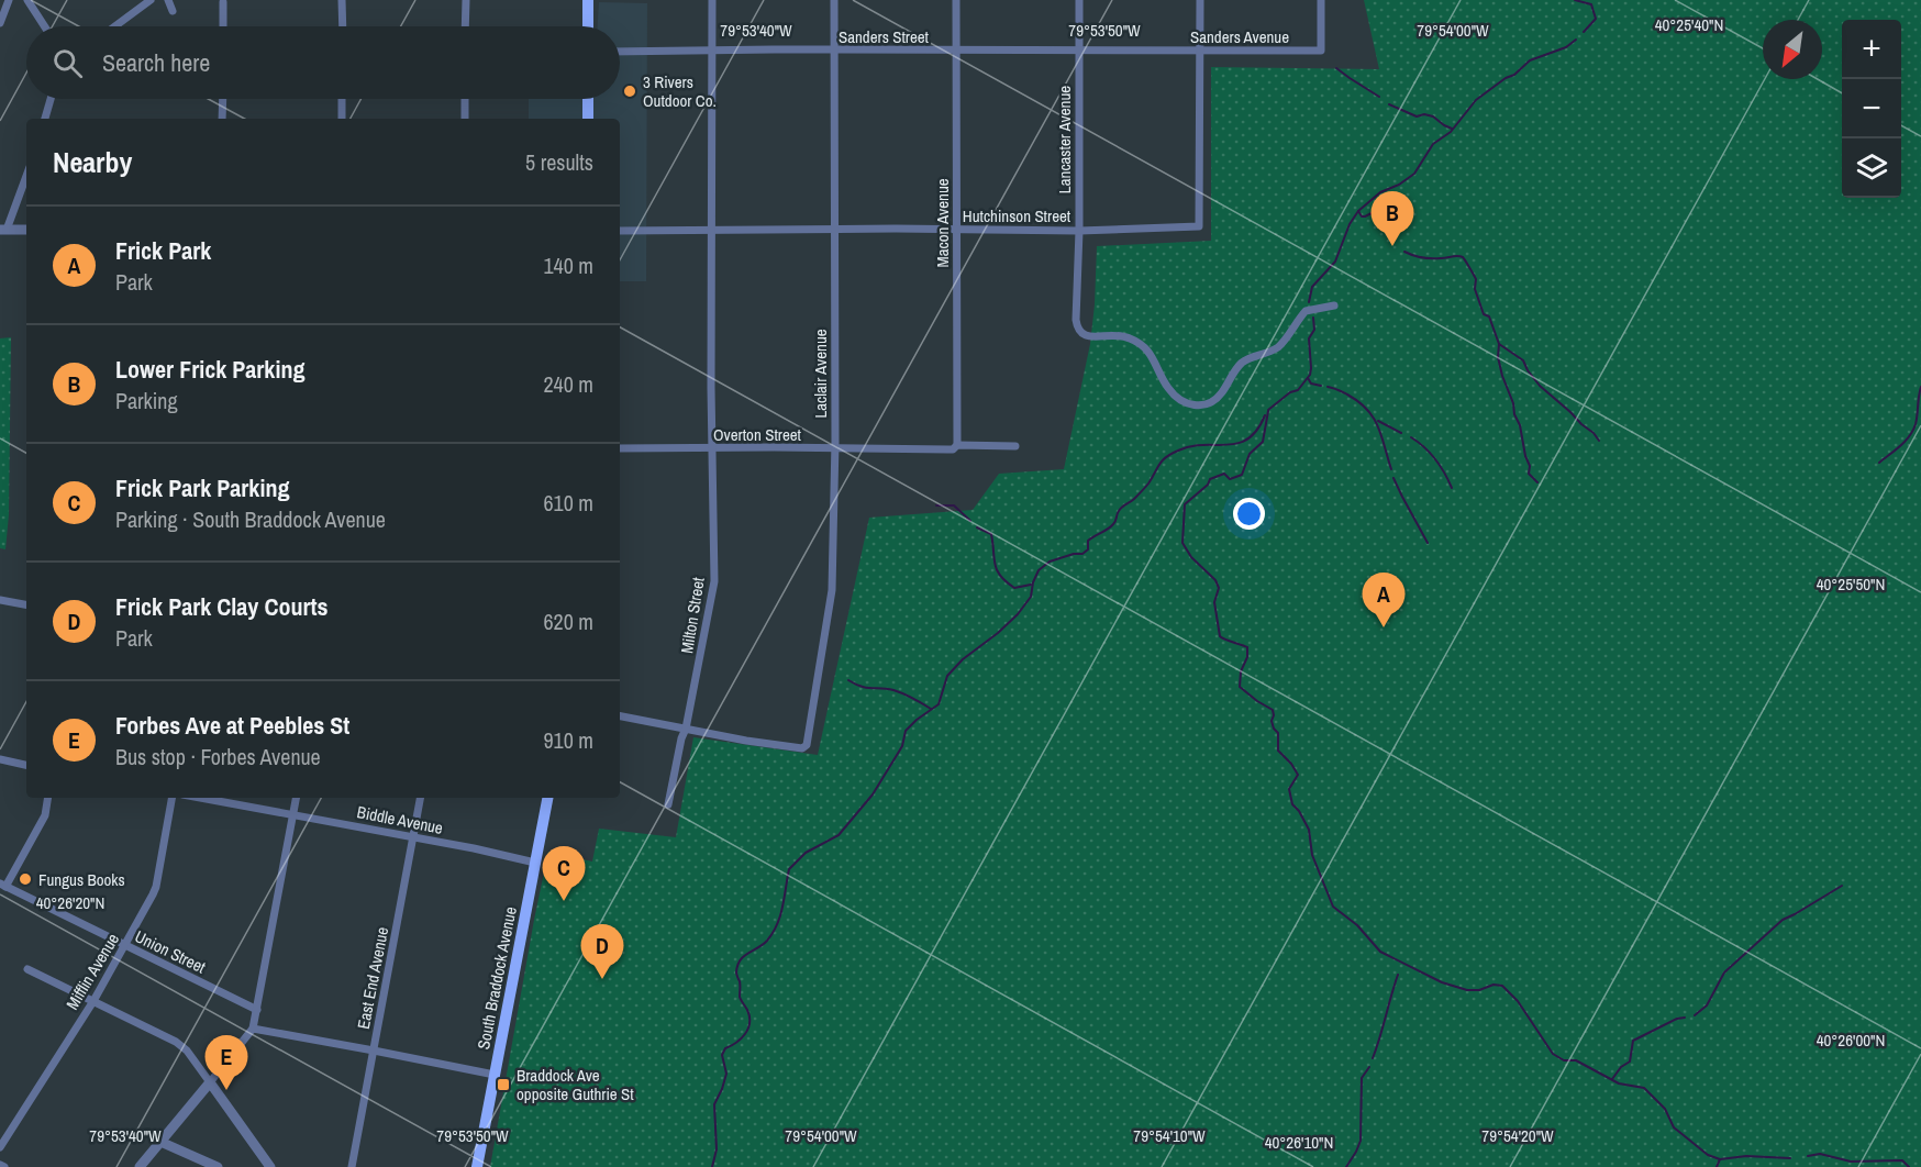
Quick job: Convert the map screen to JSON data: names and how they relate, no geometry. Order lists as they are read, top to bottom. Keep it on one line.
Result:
{"streets":{"main road":["South Braddock Avenue"],"street":["Sanders Street","Sanders Avenue","Lancaster Avenue","Hutchinson Street","Macon Avenue","Laclair Avenue","Overton Street","Milton Street","Biddle Avenue","Union Street","Mifflin Avenue","East End Avenue"]},"crossings":[["Sanders Street","Sanders Avenue"],["Sanders Street","Lancaster Avenue"],["Sanders Street","Macon Avenue"],["Sanders Street","Laclair Avenue"],["Sanders Avenue","Lancaster Avenue"],["Sanders Avenue","Hutchinson Street"],["Lancaster Avenue","Hutchinson Street"],["Hutchinson Street","Macon Avenue"],["Hutchinson Street","Laclair Avenue"],["Hutchinson Street","Milton Street"],["Macon Avenue","Overton Street"],["Laclair Avenue","Overton Street"],["Laclair Avenue","Milton Street"],["Overton Street","Milton Street"],["Biddle Avenue","East End Avenue"],["Biddle Avenue","South Braddock Avenue"],["Union Street","Mifflin Avenue"]],"places":{"other":["3 Rivers Outdoor Co.","Fungus Books"],"transit":["Braddock Ave opposite Guthrie St"]},"north":"bottom left","page":{"map_buttons":["+","−"],"search":"Search here","heading":["Nearby","5 results"],"pins":["B","A","C","D","E"],"list":[{"mark":"A","name":"Frick Park","note":"Park","value":"140 m"},{"mark":"B","name":"Lower Frick Parking","note":"Parking","value":"240 m"},{"mark":"C","name":"Frick Park Parking","note":"Parking · South Braddock Avenue","value":"610 m"},{"mark":"D","name":"Frick Park Clay Courts","note":"Park","value":"620 m"},{"mark":"E","name":"Forbes Ave at Peebles St","note":"Bus stop · Forbes Avenue","value":"910 m"}]},"coordinates":["40°25'40\"N","79°53'40\"W","79°53'50\"W","79°54'00\"W","40°25'50\"N","40°26'20\"N","40°26'00\"N","79°54'10\"W","79°54'20\"W","40°26'10\"N"]}
